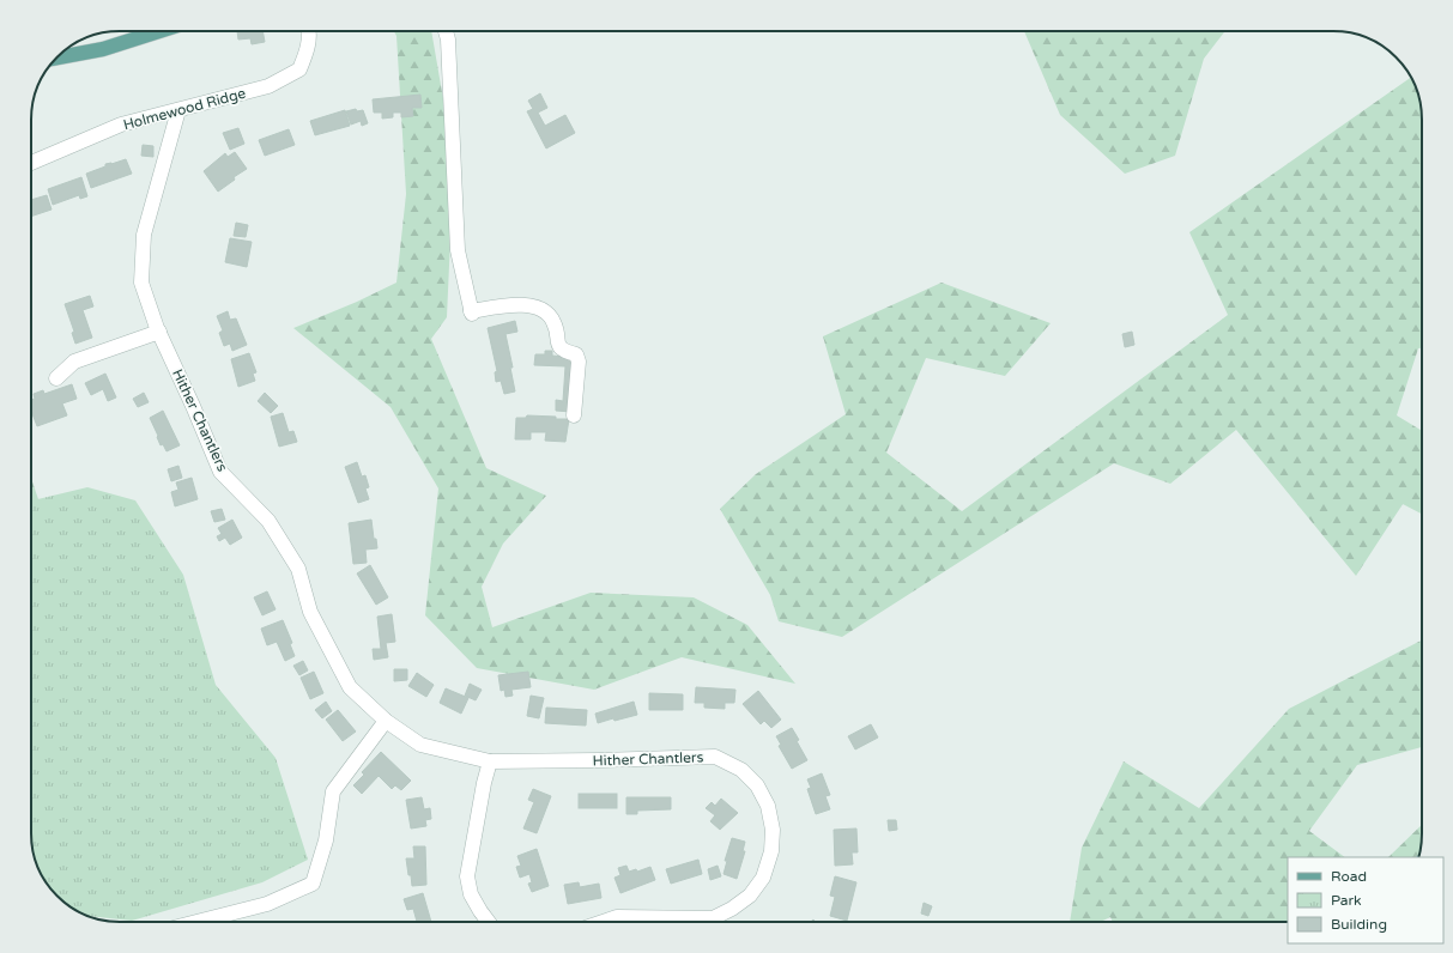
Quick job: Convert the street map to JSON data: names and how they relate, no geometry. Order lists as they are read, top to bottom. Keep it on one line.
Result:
{"streets":{"street":["Holmewood Ridge","Hither Chantlers"]},"crossings":[["Holmewood Ridge","Hither Chantlers"]],"legend":["Road","Park","Building"]}
